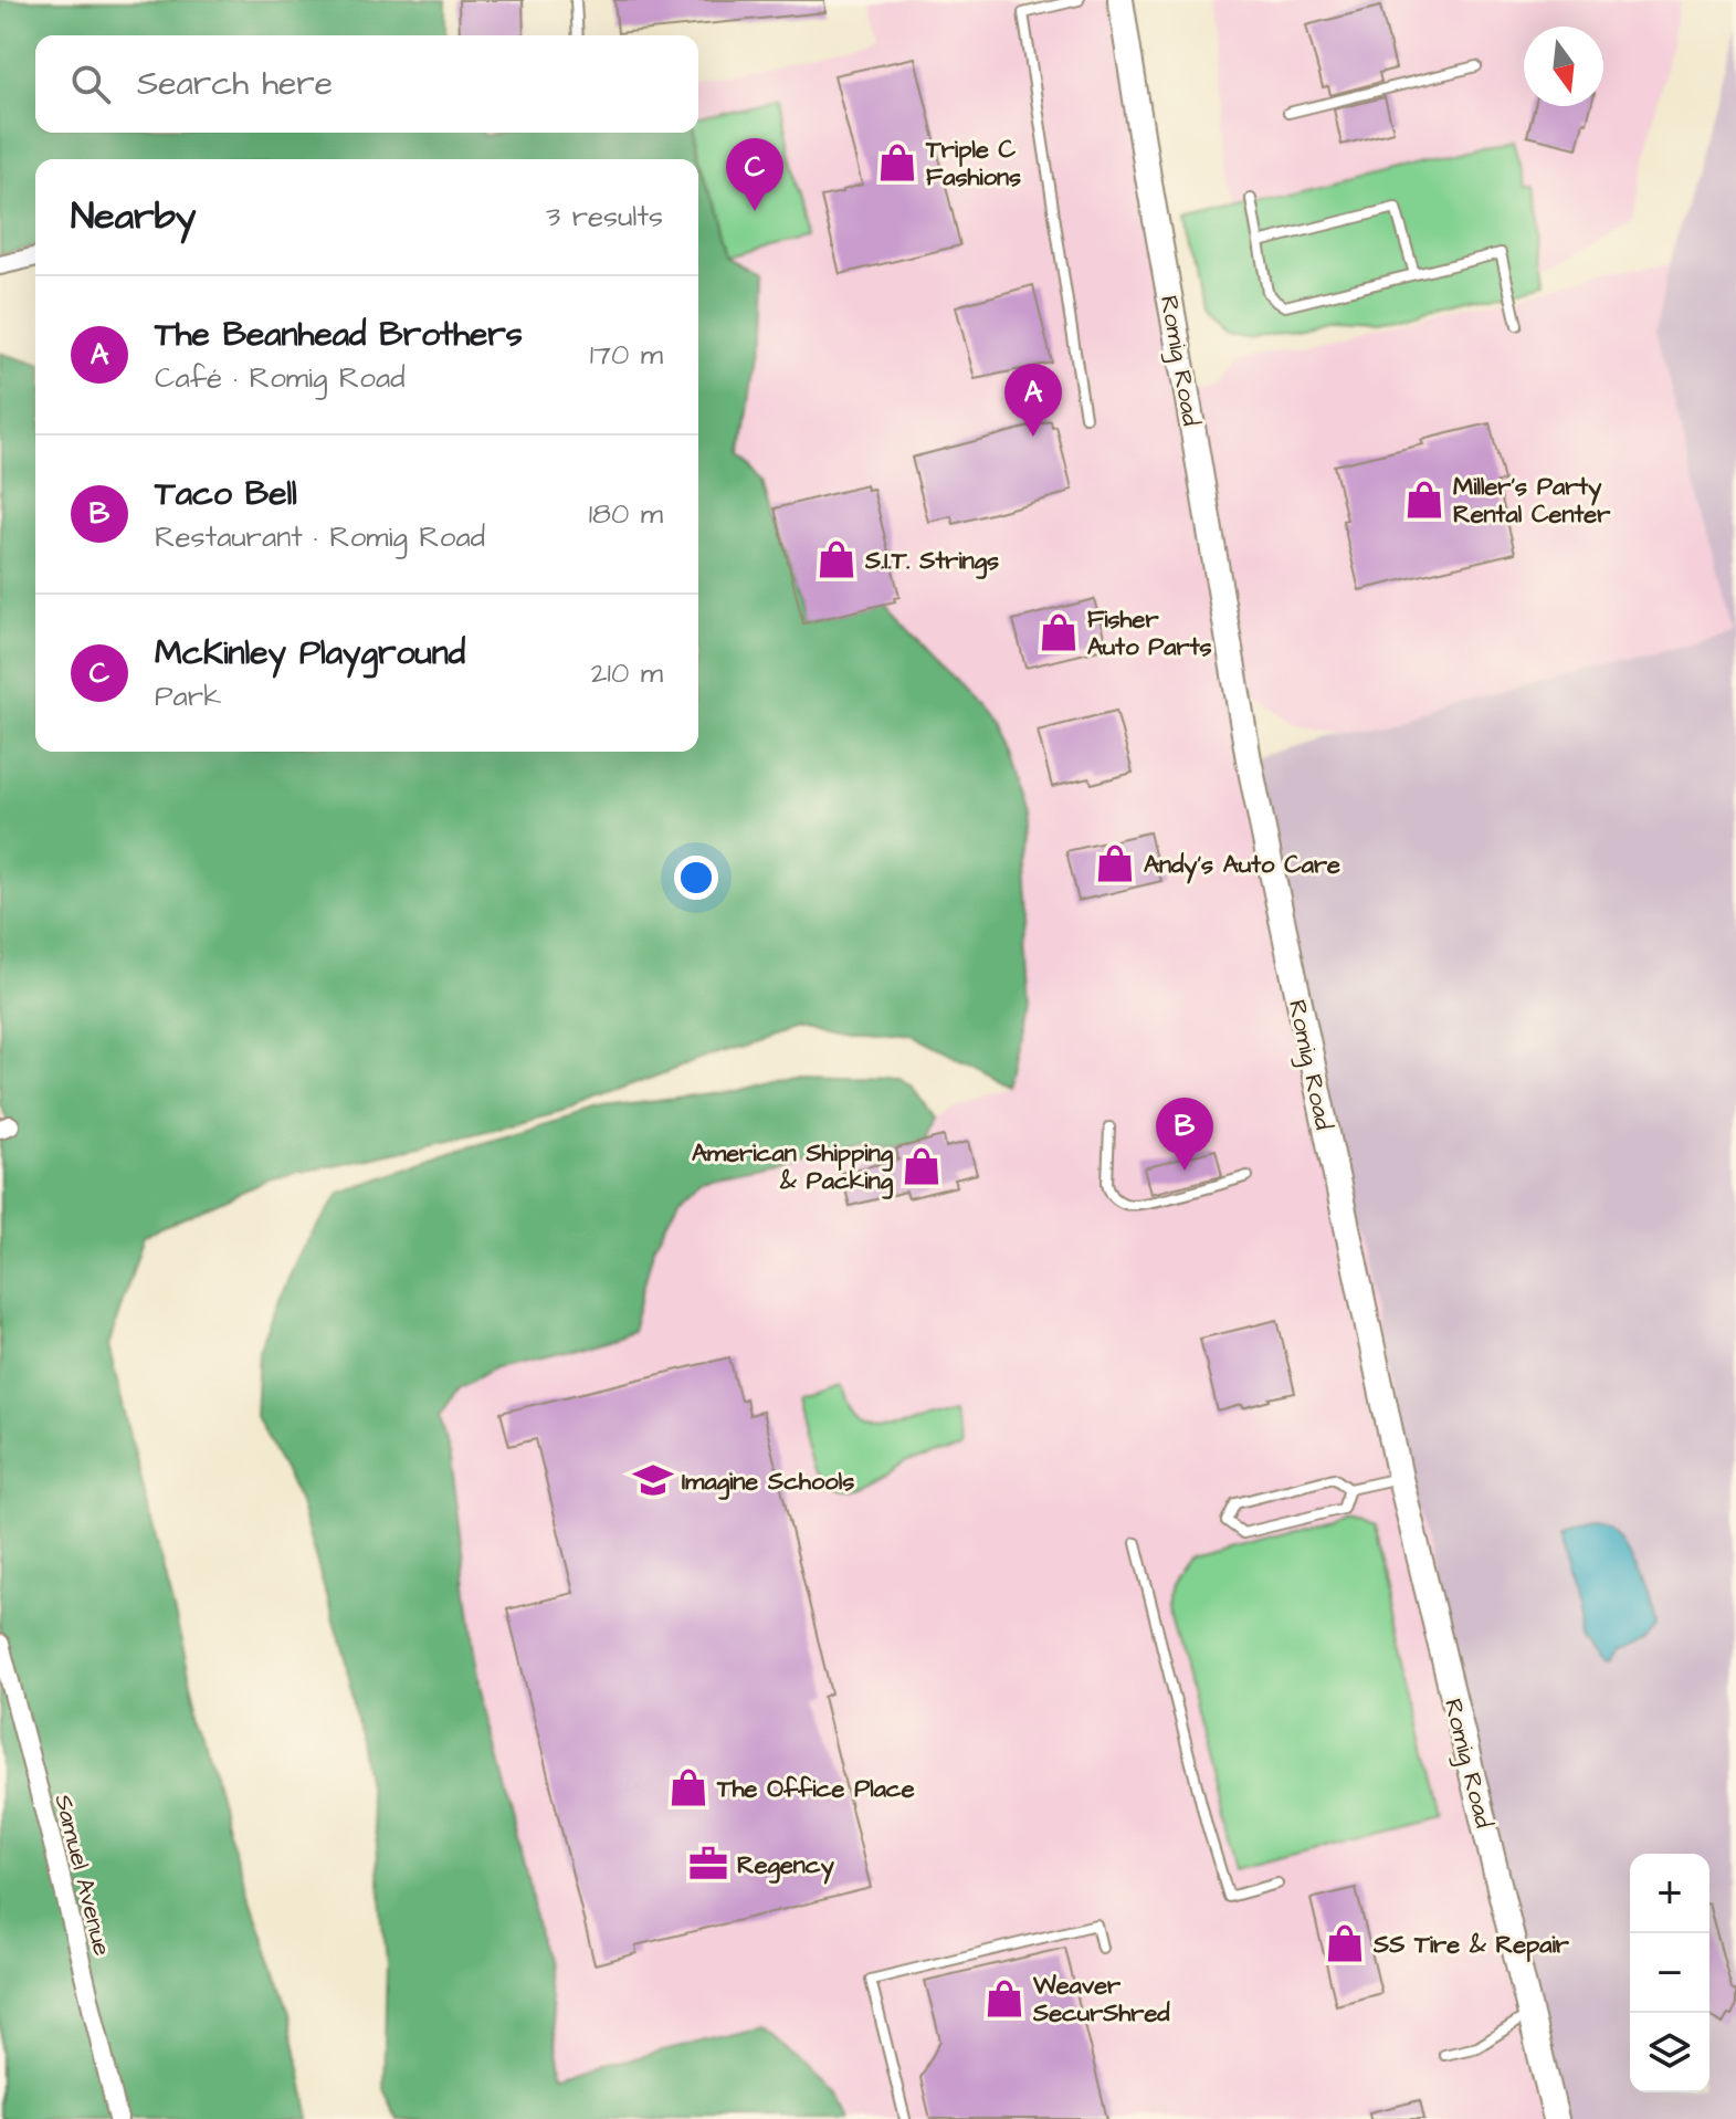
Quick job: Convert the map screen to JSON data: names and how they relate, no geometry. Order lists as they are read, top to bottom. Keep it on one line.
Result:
{"streets":{"street":["Romig Road","Samuel Avenue"]},"places":{"shop":["Triple C Fashions","Miller's Party Rental Center","S.I.T. Strings","Fisher Auto Parts","Andy's Auto Care","American Shipping & Packing","The Office Place","SS Tire & Repair","Weaver SecurShred"],"school or university":["Imagine Schools"],"office":["Regency"]},"north":"bottom","page":{"search":"Search here","pins":["C","A","B"],"heading":["Nearby","3 results"],"list":[{"mark":"A","name":"The Beanhead Brothers","note":"Café · Romig Road","value":"170 m"},{"mark":"B","name":"Taco Bell","note":"Restaurant · Romig Road","value":"180 m"},{"mark":"C","name":"McKinley Playground","note":"Park","value":"210 m"}],"map_buttons":["+","−"]}}
